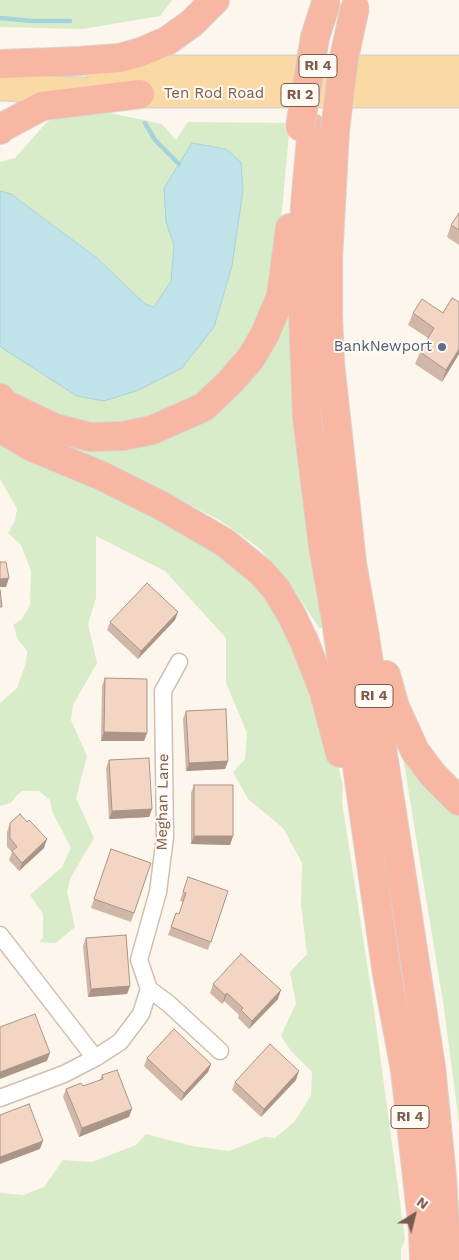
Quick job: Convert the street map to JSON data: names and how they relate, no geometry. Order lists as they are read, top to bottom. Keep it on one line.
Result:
{"streets":{"highway":["RI 4"],"main road":["Ten Rod Road","RI 2"],"street":["Meghan Lane"]},"places":["BankNewport"],"north":"top right"}
